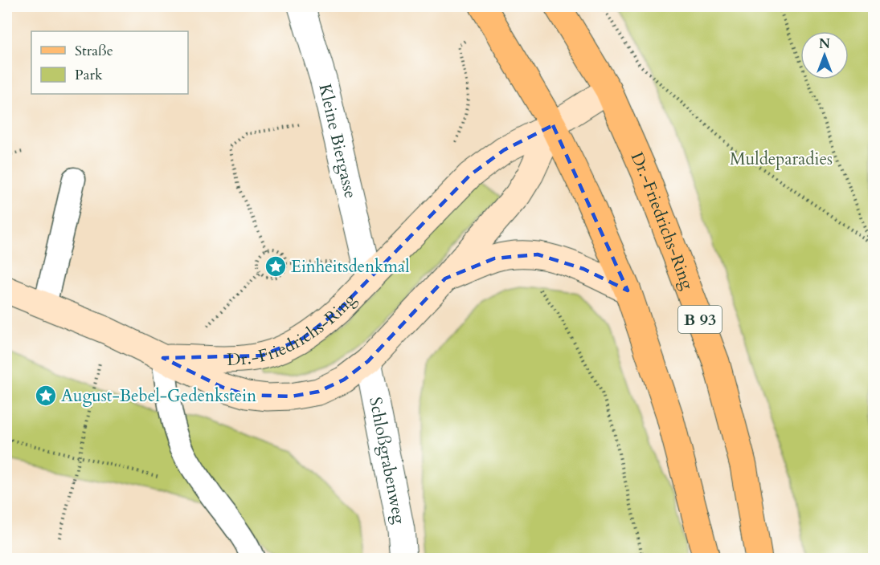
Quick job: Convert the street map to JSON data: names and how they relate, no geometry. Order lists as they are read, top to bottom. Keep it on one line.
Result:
{"streets":{"main road":["Dr.-Friedrichs-Ring","B 93"],"street":["Kleine Biergasse","Schloßgrabenweg"]},"crossings":[["Kleine Biergasse","Dr.-Friedrichs-Ring"],["Dr.-Friedrichs-Ring","B 93"],["Dr.-Friedrichs-Ring","Schloßgrabenweg"]],"parks":["Muldeparadies"],"places":{"place":["Einheitsdenkmal","August-Bebel-Gedenkstein"]},"legend":["Straße","Park"],"north":"top"}
